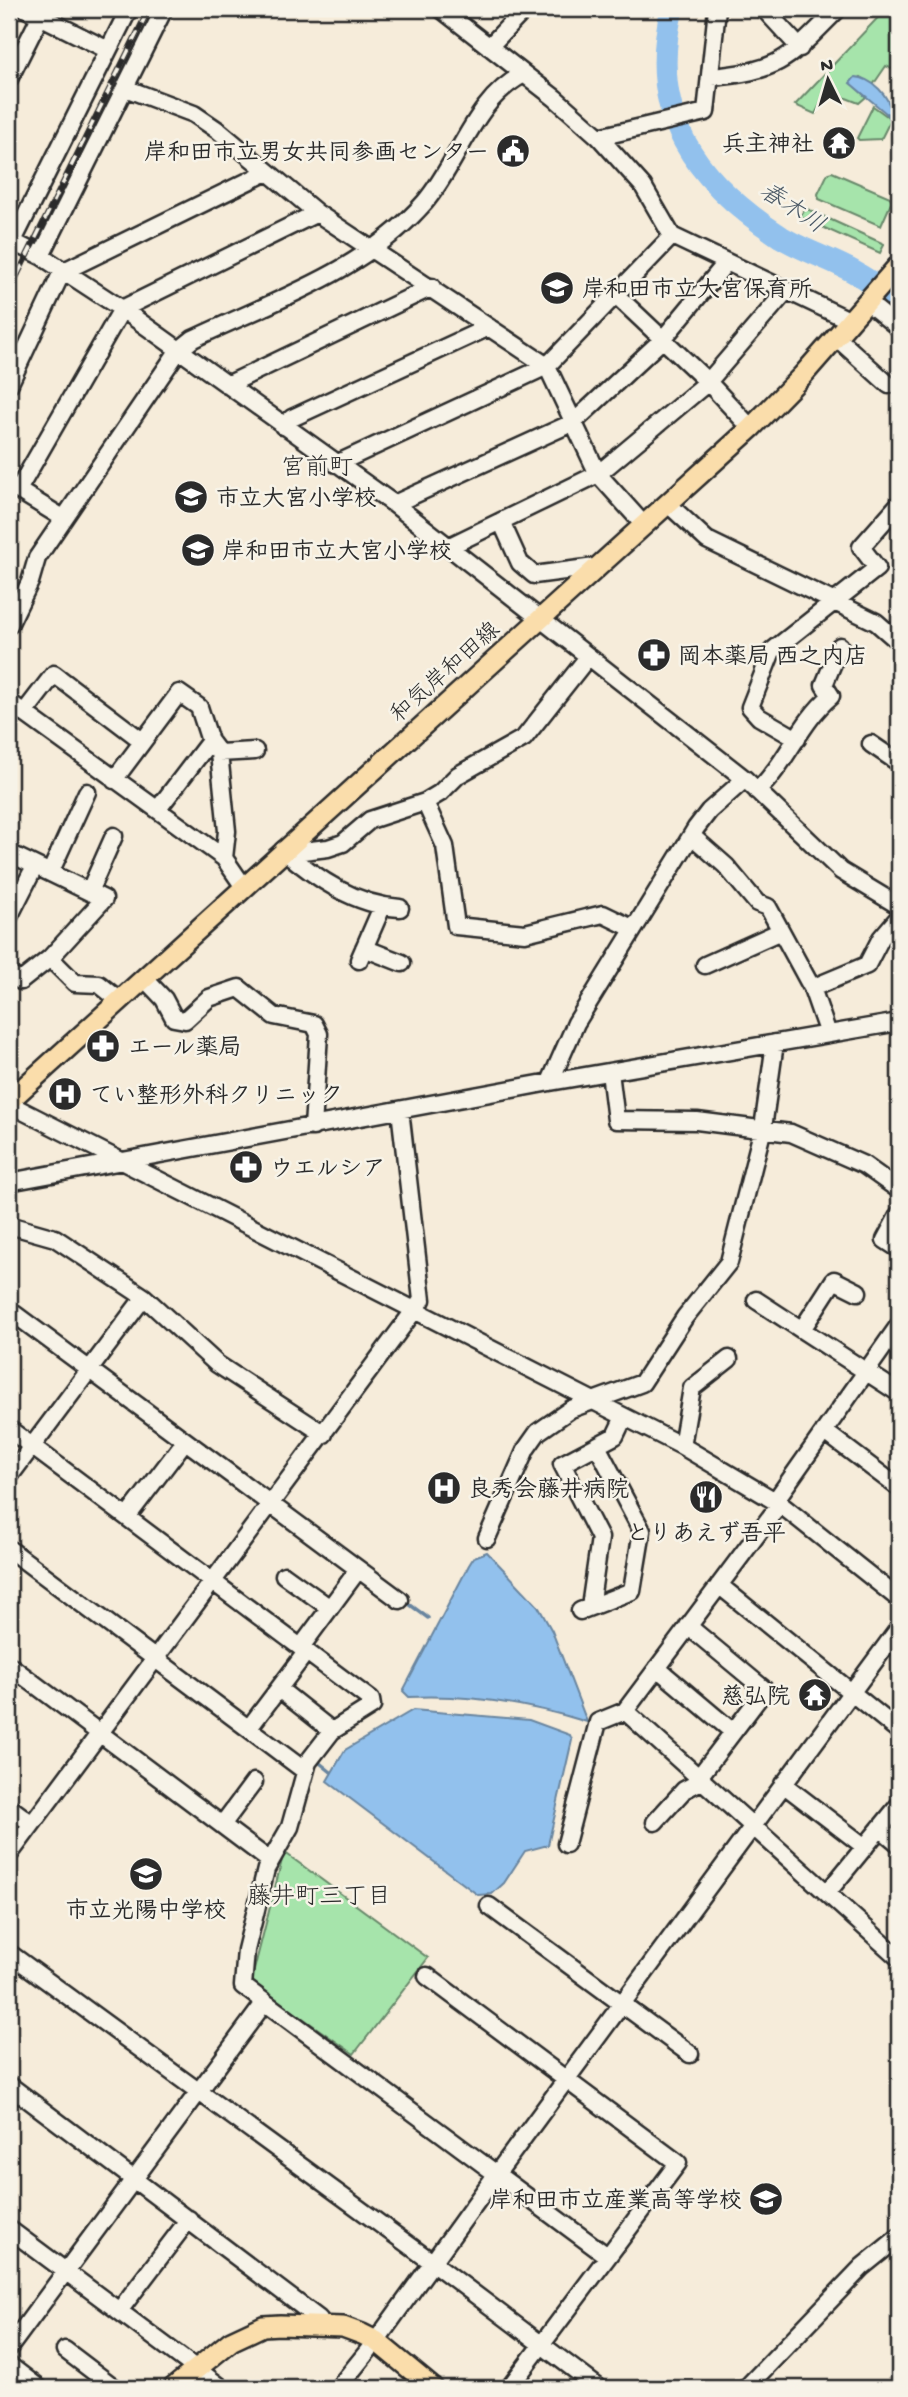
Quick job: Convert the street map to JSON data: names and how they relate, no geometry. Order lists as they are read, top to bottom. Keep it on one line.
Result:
{"streets":{"main road":["和気岸和田線"]},"districts":["宮前町","藤井町三丁目"],"water":["春木川"],"places":{"temple":["兵主神社","慈弘院"],"public building":["岸和田市立男女共同参画センター"],"school or university":["岸和田市立大宮保育所","市立大宮小学校","岸和田市立大宮小学校","市立光陽中学校","岸和田市立産業高等学校"],"pharmacy":["岡本薬局 西之内店","エール薬局","ウエルシア"],"hospital":["てい整形外科クリニック","良秀会藤井病院"],"restaurant":["とりあえず吾平"]},"north":"top"}
